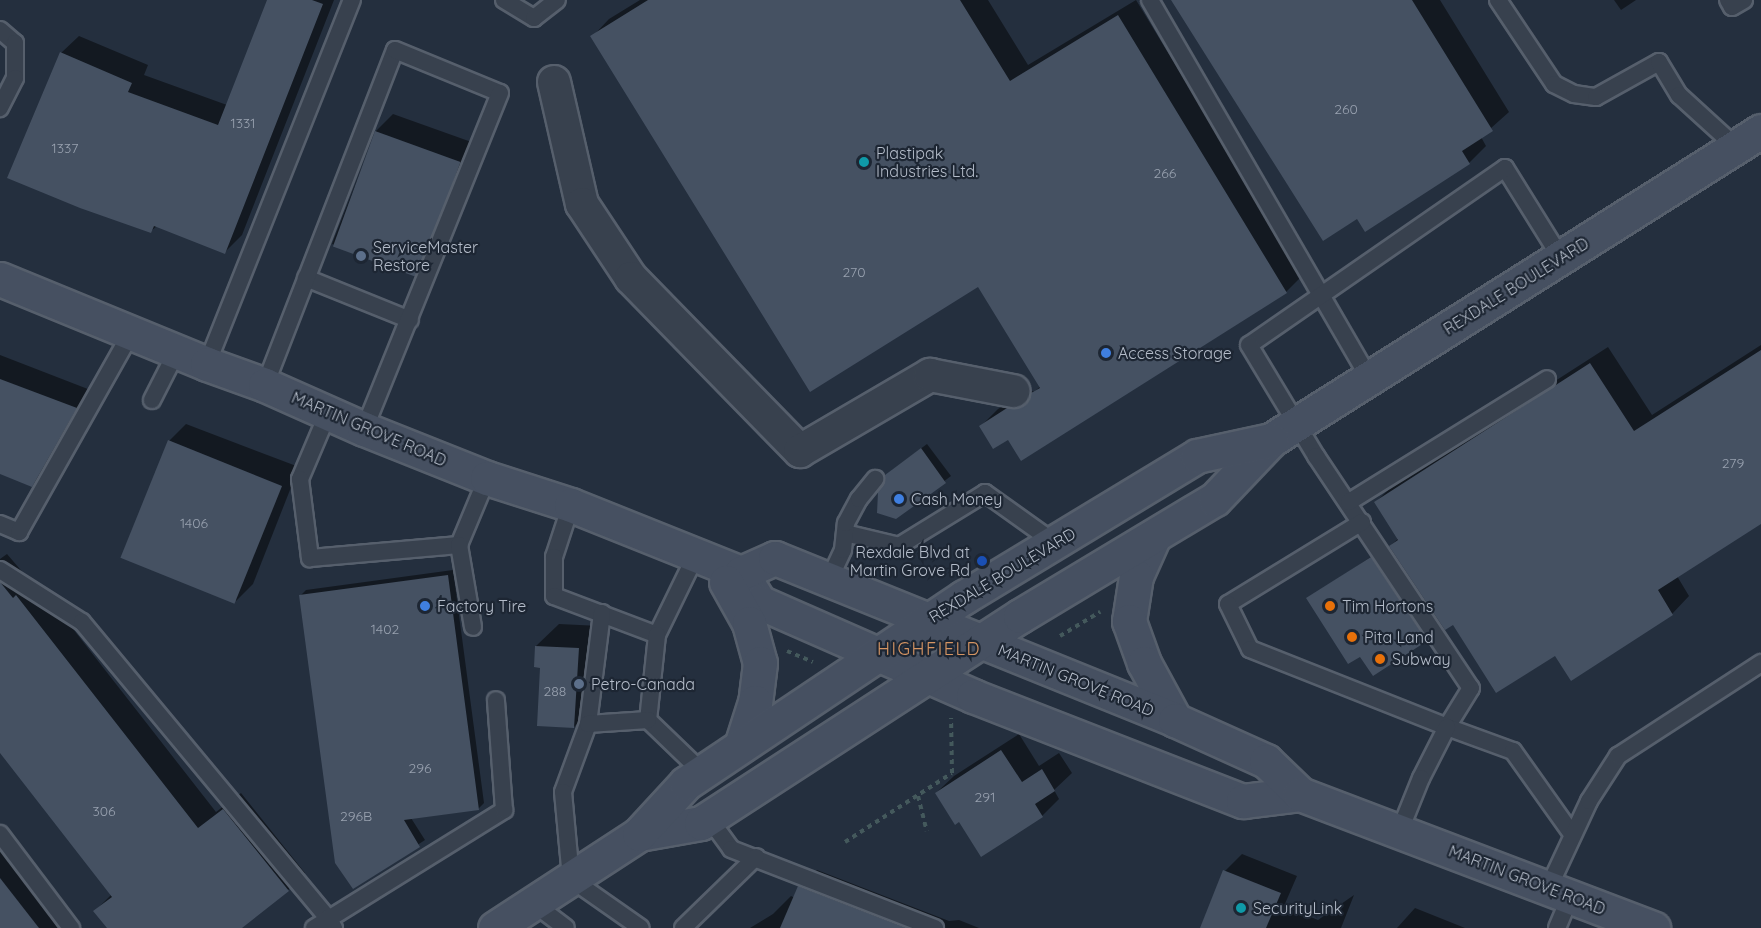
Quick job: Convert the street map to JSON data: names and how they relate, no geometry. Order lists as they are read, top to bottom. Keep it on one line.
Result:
{"streets":{"main road":["REXDALE BOULEVARD","MARTIN GROVE ROAD"]},"crossings":[["REXDALE BOULEVARD","MARTIN GROVE ROAD"]],"districts":["HIGHFIELD"],"places":["Plastipak Industries Ltd.","ServiceMaster Restore","Access Storage","Cash Money","Rexdale Blvd at Martin Grove Rd","Factory Tire","Tim Hortons","Pita Land","Subway","Petro-Canada","SecurityLink"],"house_numbers":["260","1331","1337","266","270","279","1406","1402","288","296","291","306","296B"]}
